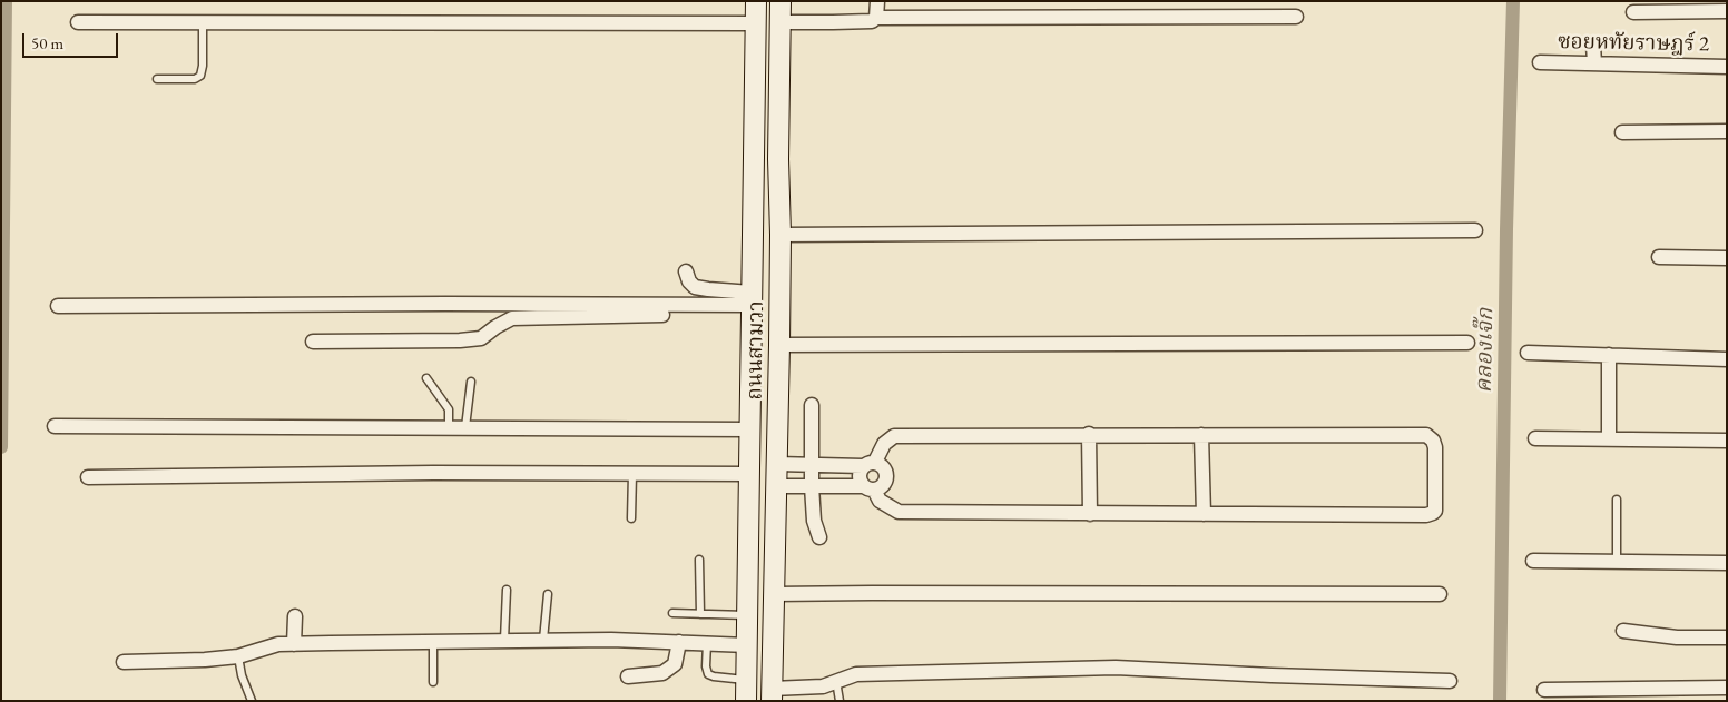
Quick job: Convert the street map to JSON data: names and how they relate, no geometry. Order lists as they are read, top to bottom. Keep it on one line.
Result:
{"streets":{"street":["ซอยหทัยราษฎร์ 2","ถนนสามวา"]},"water":["คลองเจ๊ก"],"scale_bar":"50 m"}
